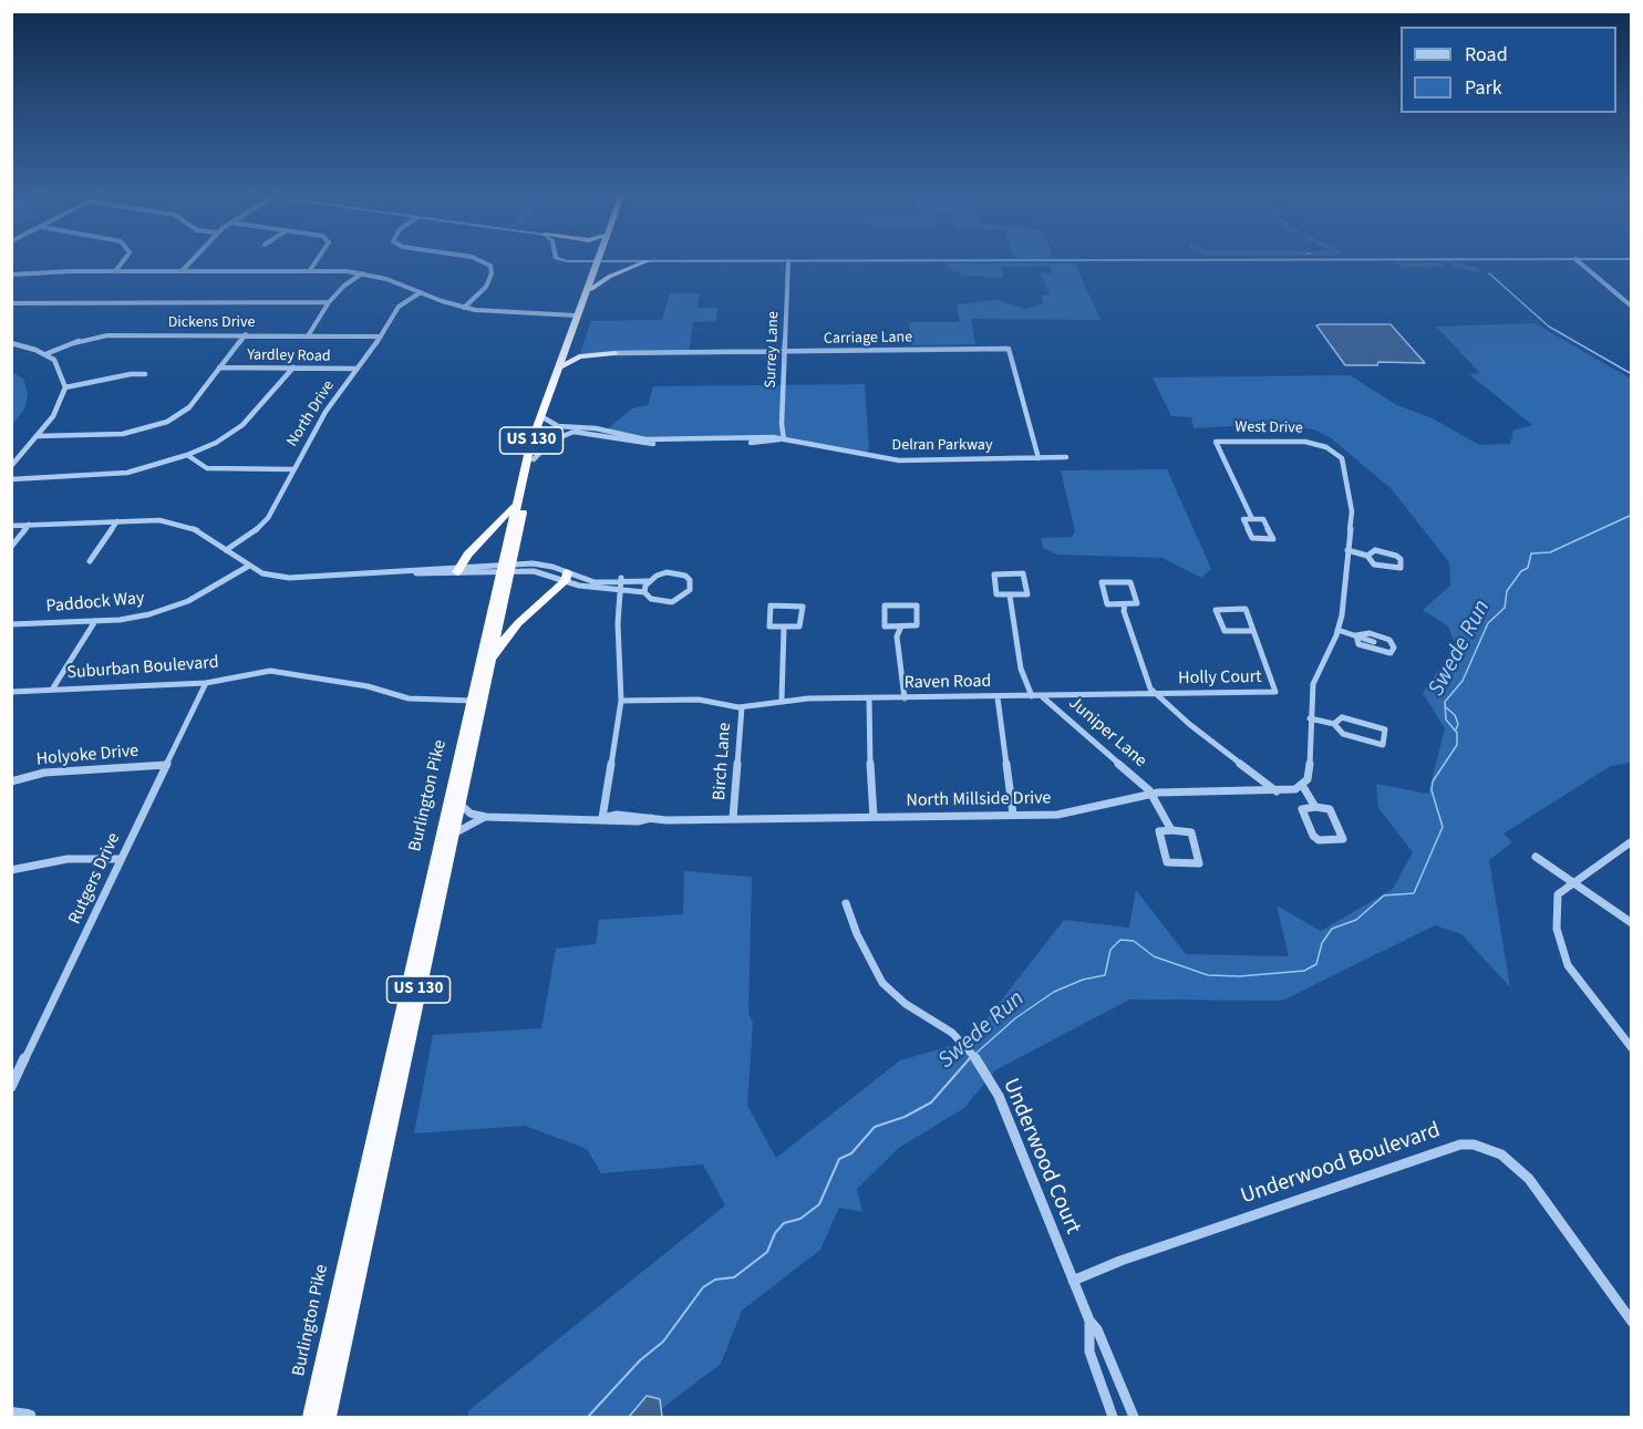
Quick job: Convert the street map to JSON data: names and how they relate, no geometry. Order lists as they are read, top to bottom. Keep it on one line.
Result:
{"streets":{"highway":["US 130","Burlington Pike"],"street":["Dickens Drive","Carriage Lane","Surrey Lane","Yardley Road","North Drive","West Drive","Delran Parkway","Paddock Way","Suburban Boulevard","Holly Court","Raven Road","Juniper Lane","Holyoke Drive","Birch Lane","North Millside Drive","Rutgers Drive","Underwood Court","Underwood Boulevard"]},"crossings":[["Dickens Drive","North Drive"],["Carriage Lane","Surrey Lane"],["Carriage Lane","Delran Parkway"],["Surrey Lane","Delran Parkway"],["Yardley Road","North Drive"],["Delran Parkway","Burlington Pike"],["Suburban Boulevard","Burlington Pike"],["Suburban Boulevard","Rutgers Drive"],["Holly Court","Raven Road"],["Raven Road","Juniper Lane"],["Raven Road","Birch Lane"],["Juniper Lane","North Millside Drive"],["Holyoke Drive","Rutgers Drive"],["Birch Lane","North Millside Drive"],["Burlington Pike","North Millside Drive"],["Underwood Court","Underwood Boulevard"]],"water":["Swede Run"],"legend":["Road","Park"]}
